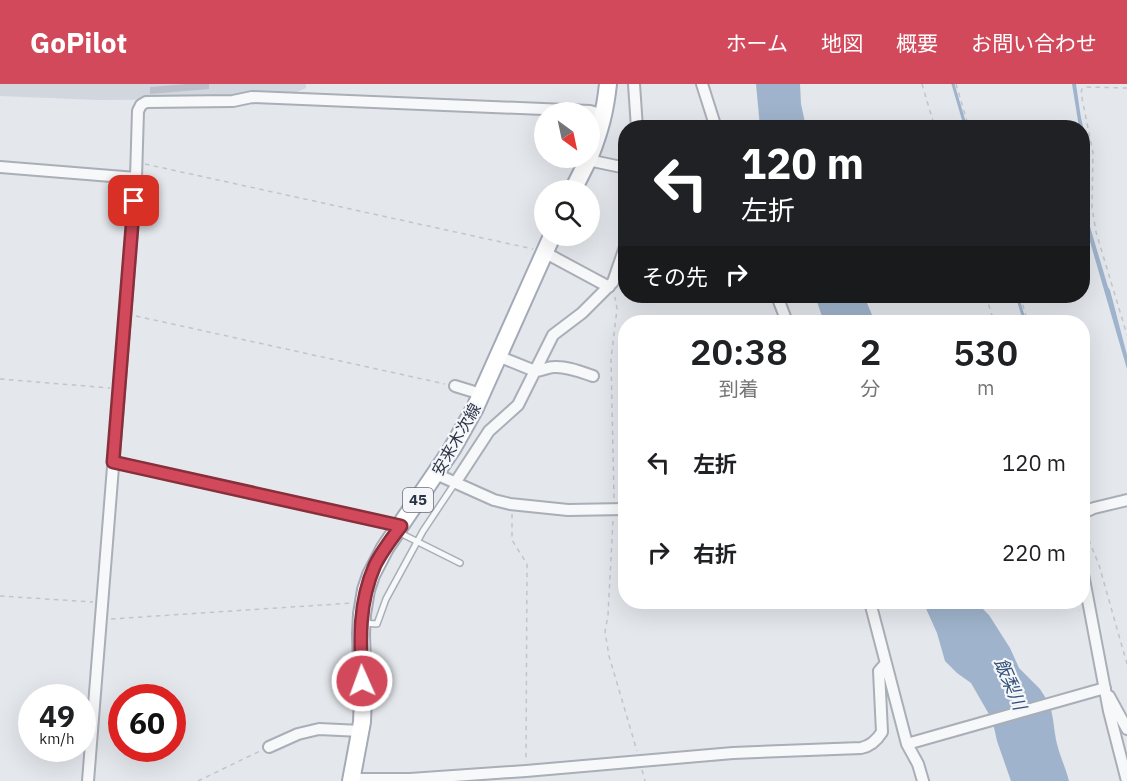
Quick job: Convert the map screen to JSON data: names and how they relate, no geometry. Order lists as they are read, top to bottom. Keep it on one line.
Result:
{"streets":{"main road":["安来木次線","45"]},"water":["飯梨川"],"north":"bottom right","page":{"header":"GoPilot","nav":["ホーム","地図","概要","お問い合わせ"],"turn":["120 m","左折"],"then":"その先","eta":["20:38","到着","2","分","530","m"],"list":[{"name":"左折","value":"120 m"},{"name":"右折","value":"220 m"}],"speed":"49 km/h","limit":"60"}}
